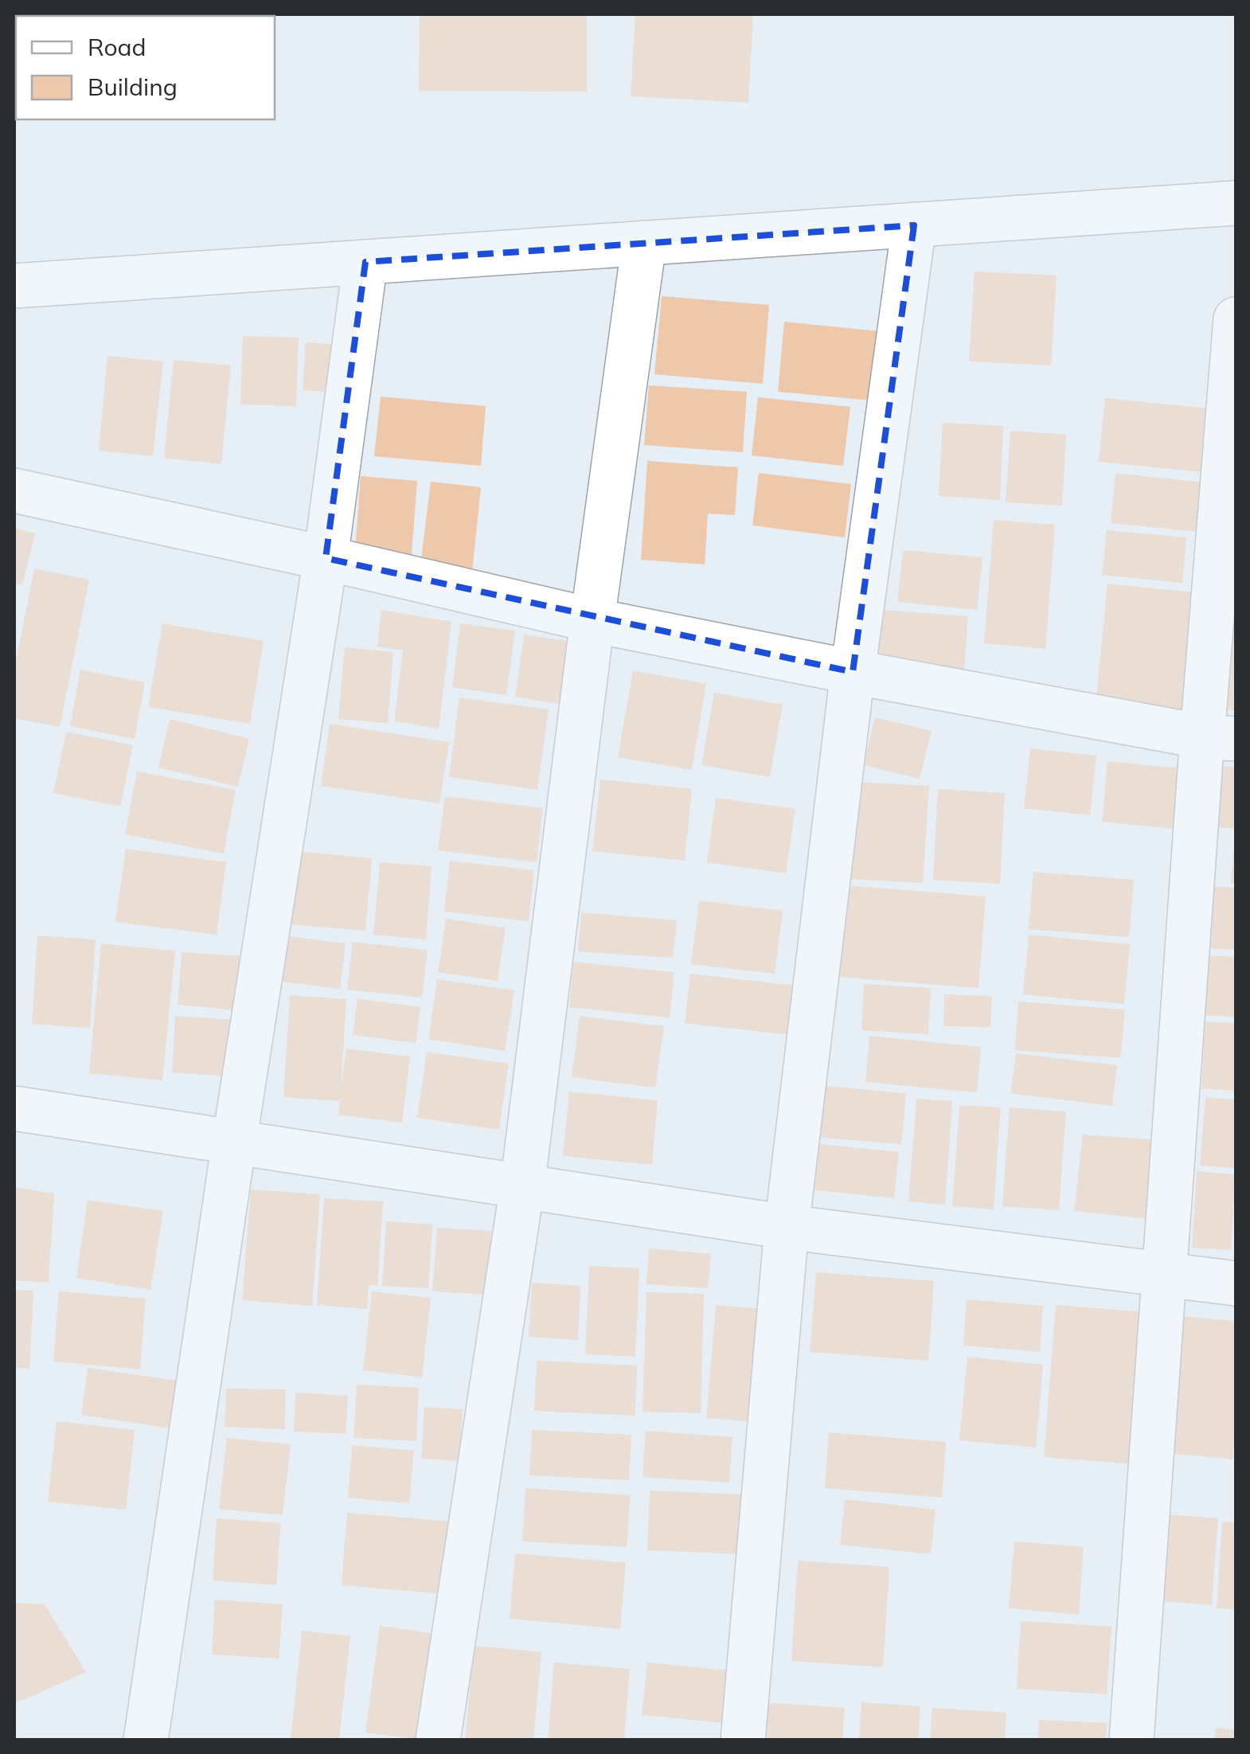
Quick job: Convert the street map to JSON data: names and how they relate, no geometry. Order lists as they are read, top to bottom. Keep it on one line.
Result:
{"legend":["Road","Building"]}
